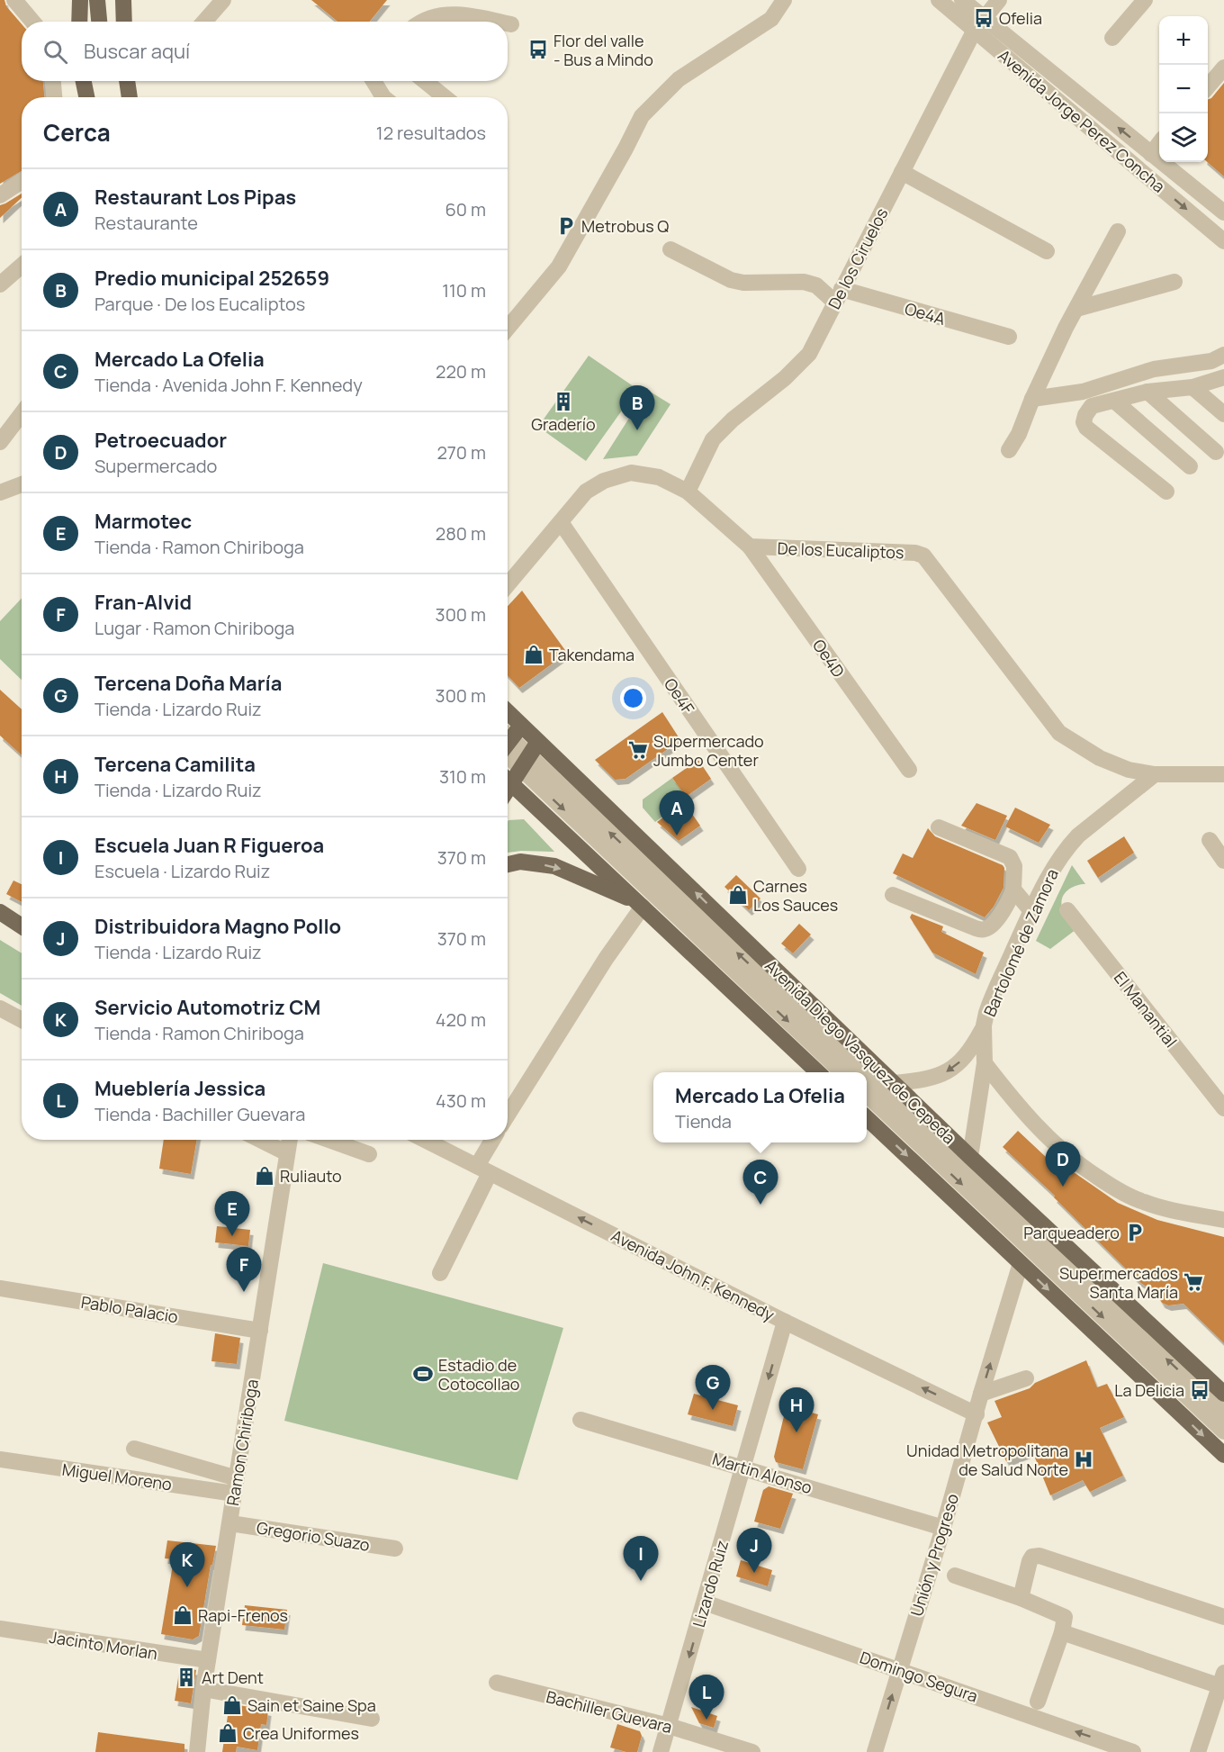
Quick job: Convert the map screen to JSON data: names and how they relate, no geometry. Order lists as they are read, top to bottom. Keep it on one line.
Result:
{"streets":{"main road":["Avenida Diego Vasquez de Cepeda"],"street":["Avenida Jorge Perez Concha","De los Ciruelos","Oe4A","De los Eucaliptos","Oe4D","Oe4F","Bartolomé de Zamora","El Manantial","Avenida John F. Kennedy","Pablo Palacio","Ramon Chiriboga","Martin Alonso","Miguel Moreno","Gregorio Suazo","Unión y Progreso","Lizardo Ruiz","Jacinto Morlan","Domingo Segura","Bachiller Guevara"]},"crossings":[["Avenida Jorge Perez Concha","De los Ciruelos"],["De los Ciruelos","Oe4A"],["De los Eucaliptos","Oe4D"],["De los Eucaliptos","Bartolomé de Zamora"],["Bartolomé de Zamora","Avenida Diego Vasquez de Cepeda"],["Avenida John F. Kennedy","Unión y Progreso"],["Avenida John F. Kennedy","Lizardo Ruiz"],["Pablo Palacio","Ramon Chiriboga"],["Ramon Chiriboga","Miguel Moreno"],["Ramon Chiriboga","Gregorio Suazo"],["Ramon Chiriboga","Jacinto Morlan"],["Martin Alonso","Unión y Progreso"],["Martin Alonso","Lizardo Ruiz"],["Unión y Progreso","Domingo Segura"],["Lizardo Ruiz","Domingo Segura"],["Lizardo Ruiz","Bachiller Guevara"]],"one_way":["Avenida John F. Kennedy","Unión y Progreso","Lizardo Ruiz"],"places":{"bus stop":["Ofelia","Flor del valle - Bus a Mindo","La Delicia"],"parking":["Metrobus Q","Parqueadero"],"building":["Graderío","Art Dent"],"shop":["Takendama","Carnes Los Sauces","Ruliauto","Rapi-Frenos","Sain et Saine Spa","Crea Uniformes"],"supermarket":["Supermercado Jumbo Center","Supermercados Santa María"],"sports":["Estadio de Cotocollao"],"hospital":["Unidad Metropolitana de Salud Norte"]},"page":{"map_buttons":["+","−"],"search":"Buscar aquí","heading":["Cerca","12 resultados"],"list":[{"mark":"A","name":"Restaurant Los Pipas","note":"Restaurante","value":"60 m"},{"mark":"B","name":"Predio municipal 252659","note":"Parque · De los Eucaliptos","value":"110 m"},{"mark":"C","name":"Mercado La Ofelia","note":"Tienda · Avenida John F. Kennedy","value":"220 m"},{"mark":"D","name":"Petroecuador","note":"Supermercado","value":"270 m"},{"mark":"E","name":"Marmotec","note":"Tienda · Ramon Chiriboga","value":"280 m"},{"mark":"F","name":"Fran-Alvid","note":"Lugar · Ramon Chiriboga","value":"300 m"},{"mark":"G","name":"Tercena Doña María","note":"Tienda · Lizardo Ruiz","value":"300 m"},{"mark":"H","name":"Tercena Camilita","note":"Tienda · Lizardo Ruiz","value":"310 m"},{"mark":"I","name":"Escuela Juan R Figueroa","note":"Escuela · Lizardo Ruiz","value":"370 m"},{"mark":"J","name":"Distribuidora Magno Pollo","note":"Tienda · Lizardo Ruiz","value":"370 m"},{"mark":"K","name":"Servicio Automotriz CM","note":"Tienda · Ramon Chiriboga","value":"420 m"},{"mark":"L","name":"Mueblería Jessica","note":"Tienda · Bachiller Guevara","value":"430 m"}],"pins":["B","A","D","C","E","F","G","H","J","I","K","L"],"popup":["Mercado La Ofelia","Tienda"]}}
